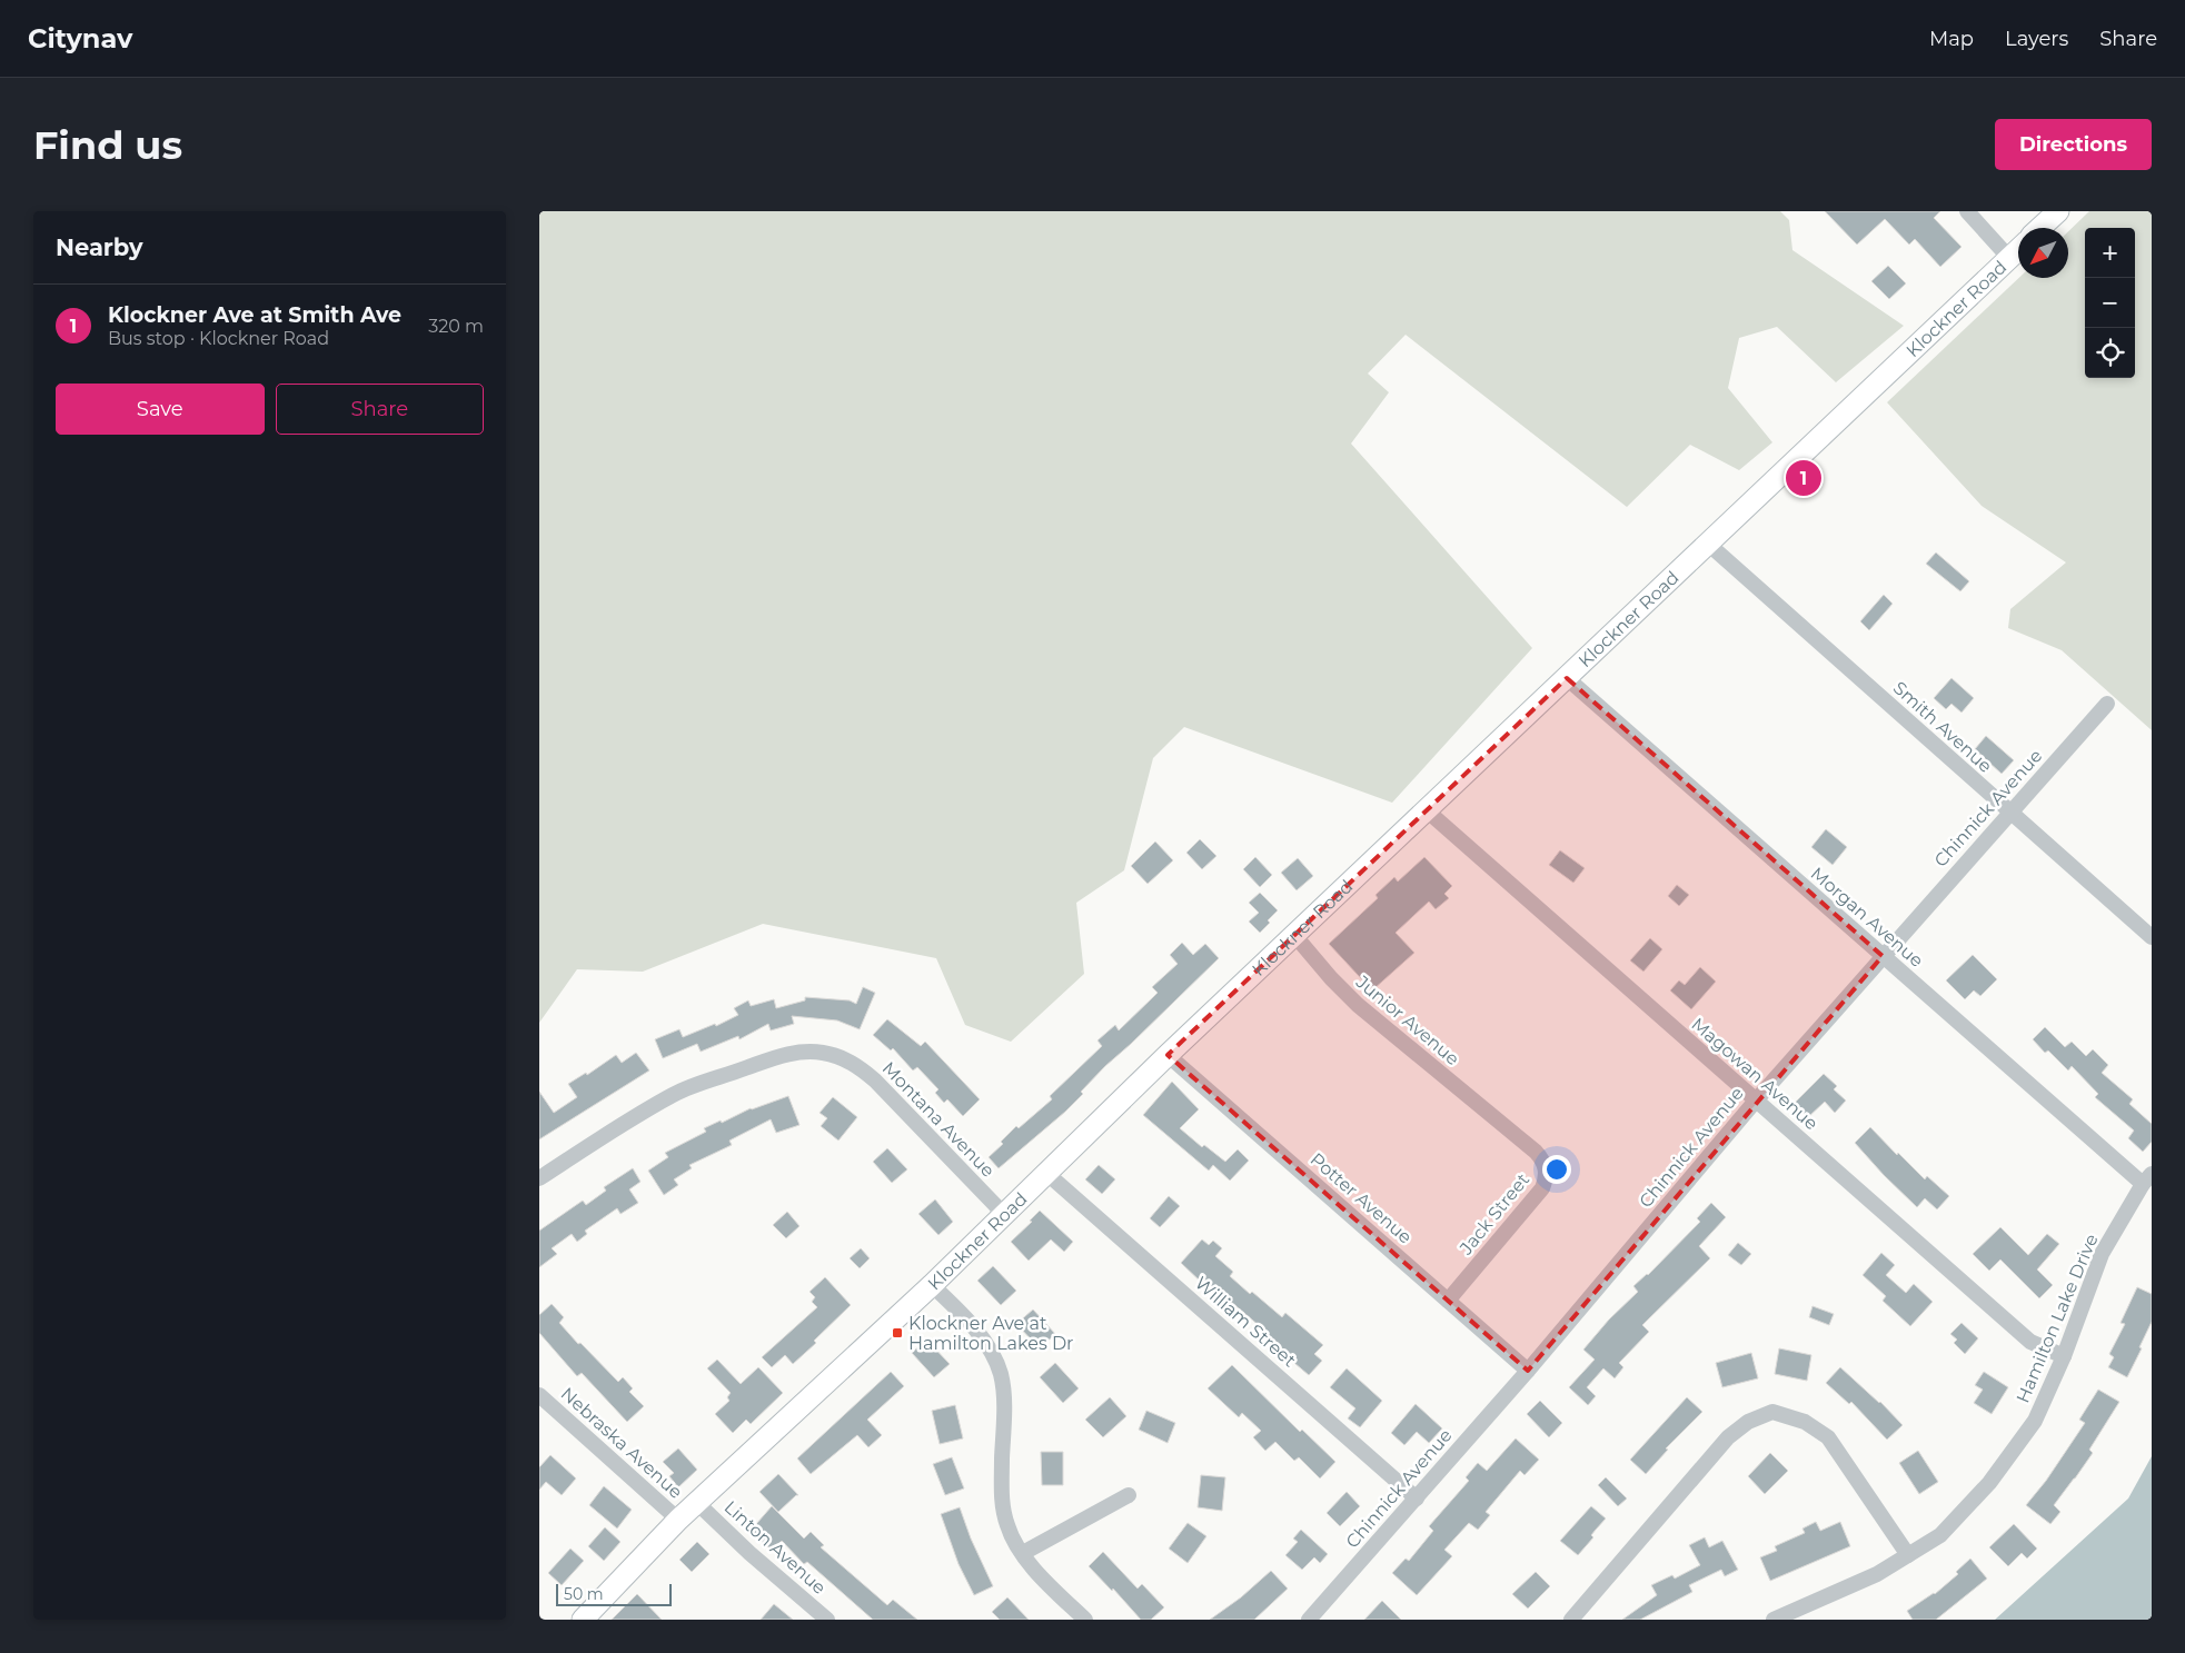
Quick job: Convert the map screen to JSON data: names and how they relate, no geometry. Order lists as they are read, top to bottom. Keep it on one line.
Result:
{"streets":{"main road":["Klockner Road"],"street":["Smith Avenue","Chinnick Avenue","Morgan Avenue","Junior Avenue","Magowan Avenue","Montana Avenue","Potter Avenue","Jack Street","Hamilton Lake Drive","William Street","Nebraska Avenue","Linton Avenue"]},"crossings":[["Klockner Road","Smith Avenue"],["Klockner Road","Morgan Avenue"],["Klockner Road","Junior Avenue"],["Klockner Road","Magowan Avenue"],["Klockner Road","Montana Avenue"],["Klockner Road","Potter Avenue"],["Klockner Road","William Street"],["Klockner Road","Nebraska Avenue"],["Klockner Road","Linton Avenue"],["Smith Avenue","Chinnick Avenue"],["Chinnick Avenue","Morgan Avenue"],["Chinnick Avenue","Magowan Avenue"],["Chinnick Avenue","Potter Avenue"],["Chinnick Avenue","William Street"],["Morgan Avenue","Hamilton Lake Drive"],["Junior Avenue","Jack Street"],["Magowan Avenue","Hamilton Lake Drive"],["Potter Avenue","Jack Street"]],"places":{"transit":["Klockner Ave at Hamilton Lakes Dr"]},"scale_bar":"50 m","north":"bottom left","page":{"header":"Citynav","nav":["Map","Layers","Share"],"buttons":["Directions",["Save","Share"]],"title":"Find us","heading":"Nearby","map_buttons":["+","−"],"list":[{"mark":"1","name":"Klockner Ave at Smith Ave","note":"Bus stop · Klockner Road","value":"320 m"}],"pins":"1","scale":"50 m"}}
